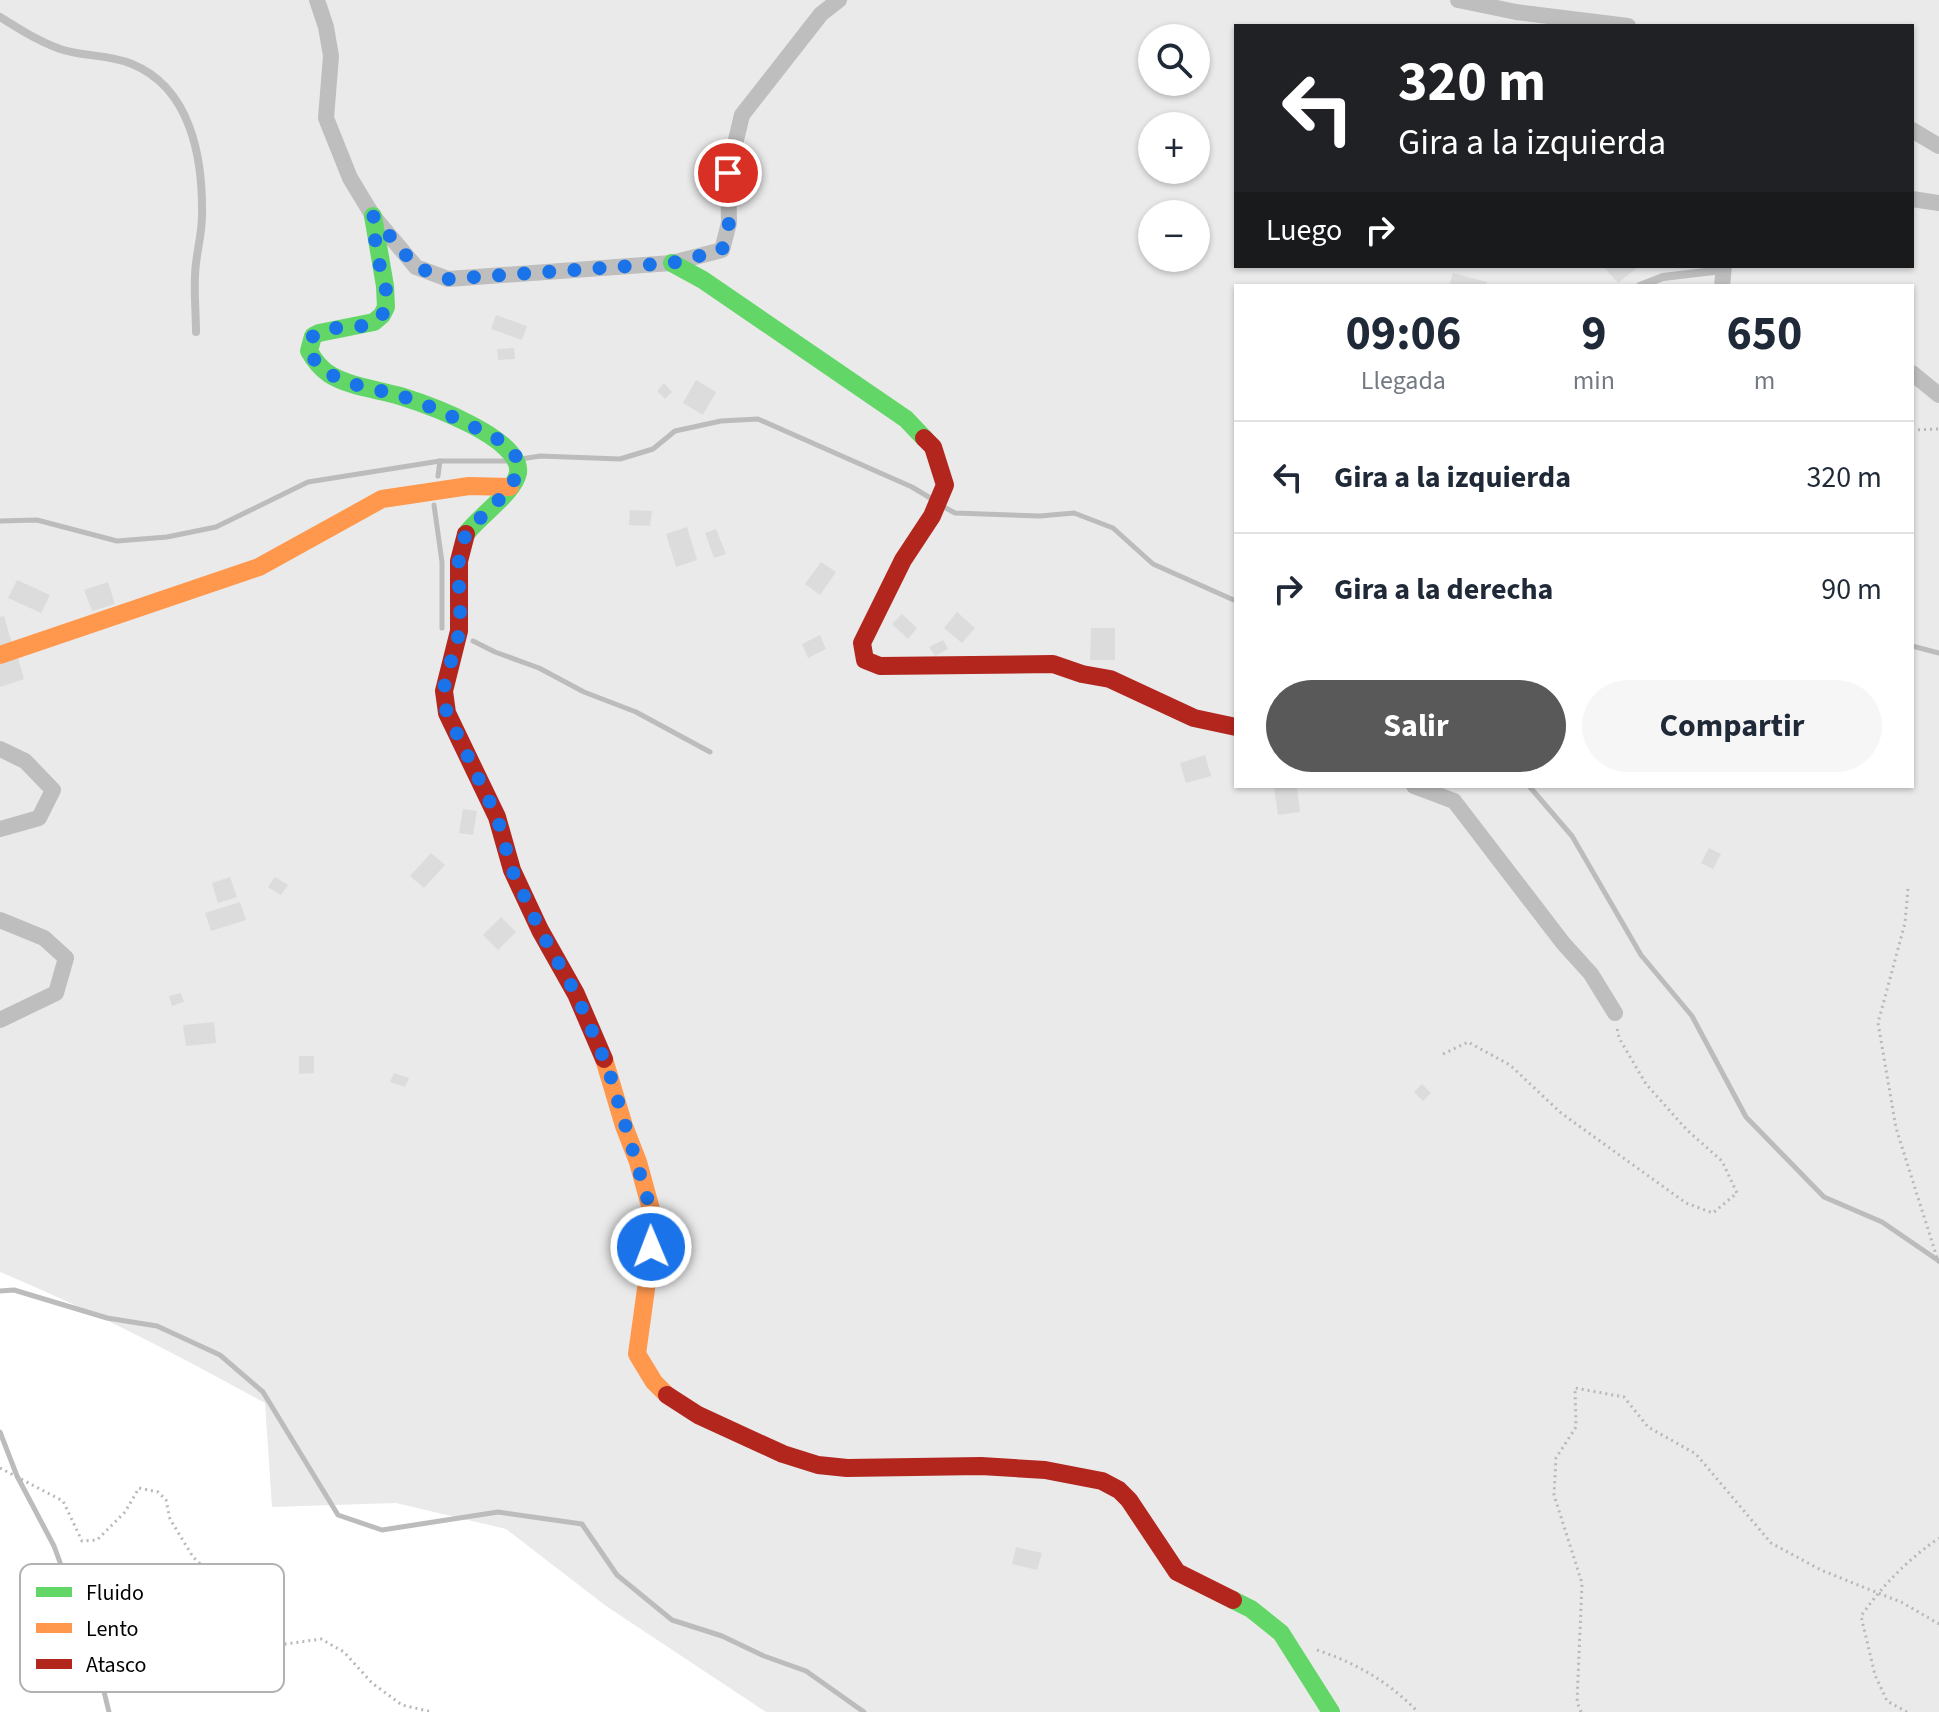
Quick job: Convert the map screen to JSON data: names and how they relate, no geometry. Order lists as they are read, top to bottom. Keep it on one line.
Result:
{"legend":["Fluido","Lento","Atasco"],"page":{"map_buttons":["+","−"],"turn":["320 m","Gira a la izquierda"],"then":"Luego","eta":["09:06","Llegada","9","min","650","m"],"list":[{"name":"Gira a la izquierda","value":"320 m"},{"name":"Gira a la derecha","value":"90 m"}],"buttons":["Salir","Compartir"]}}
